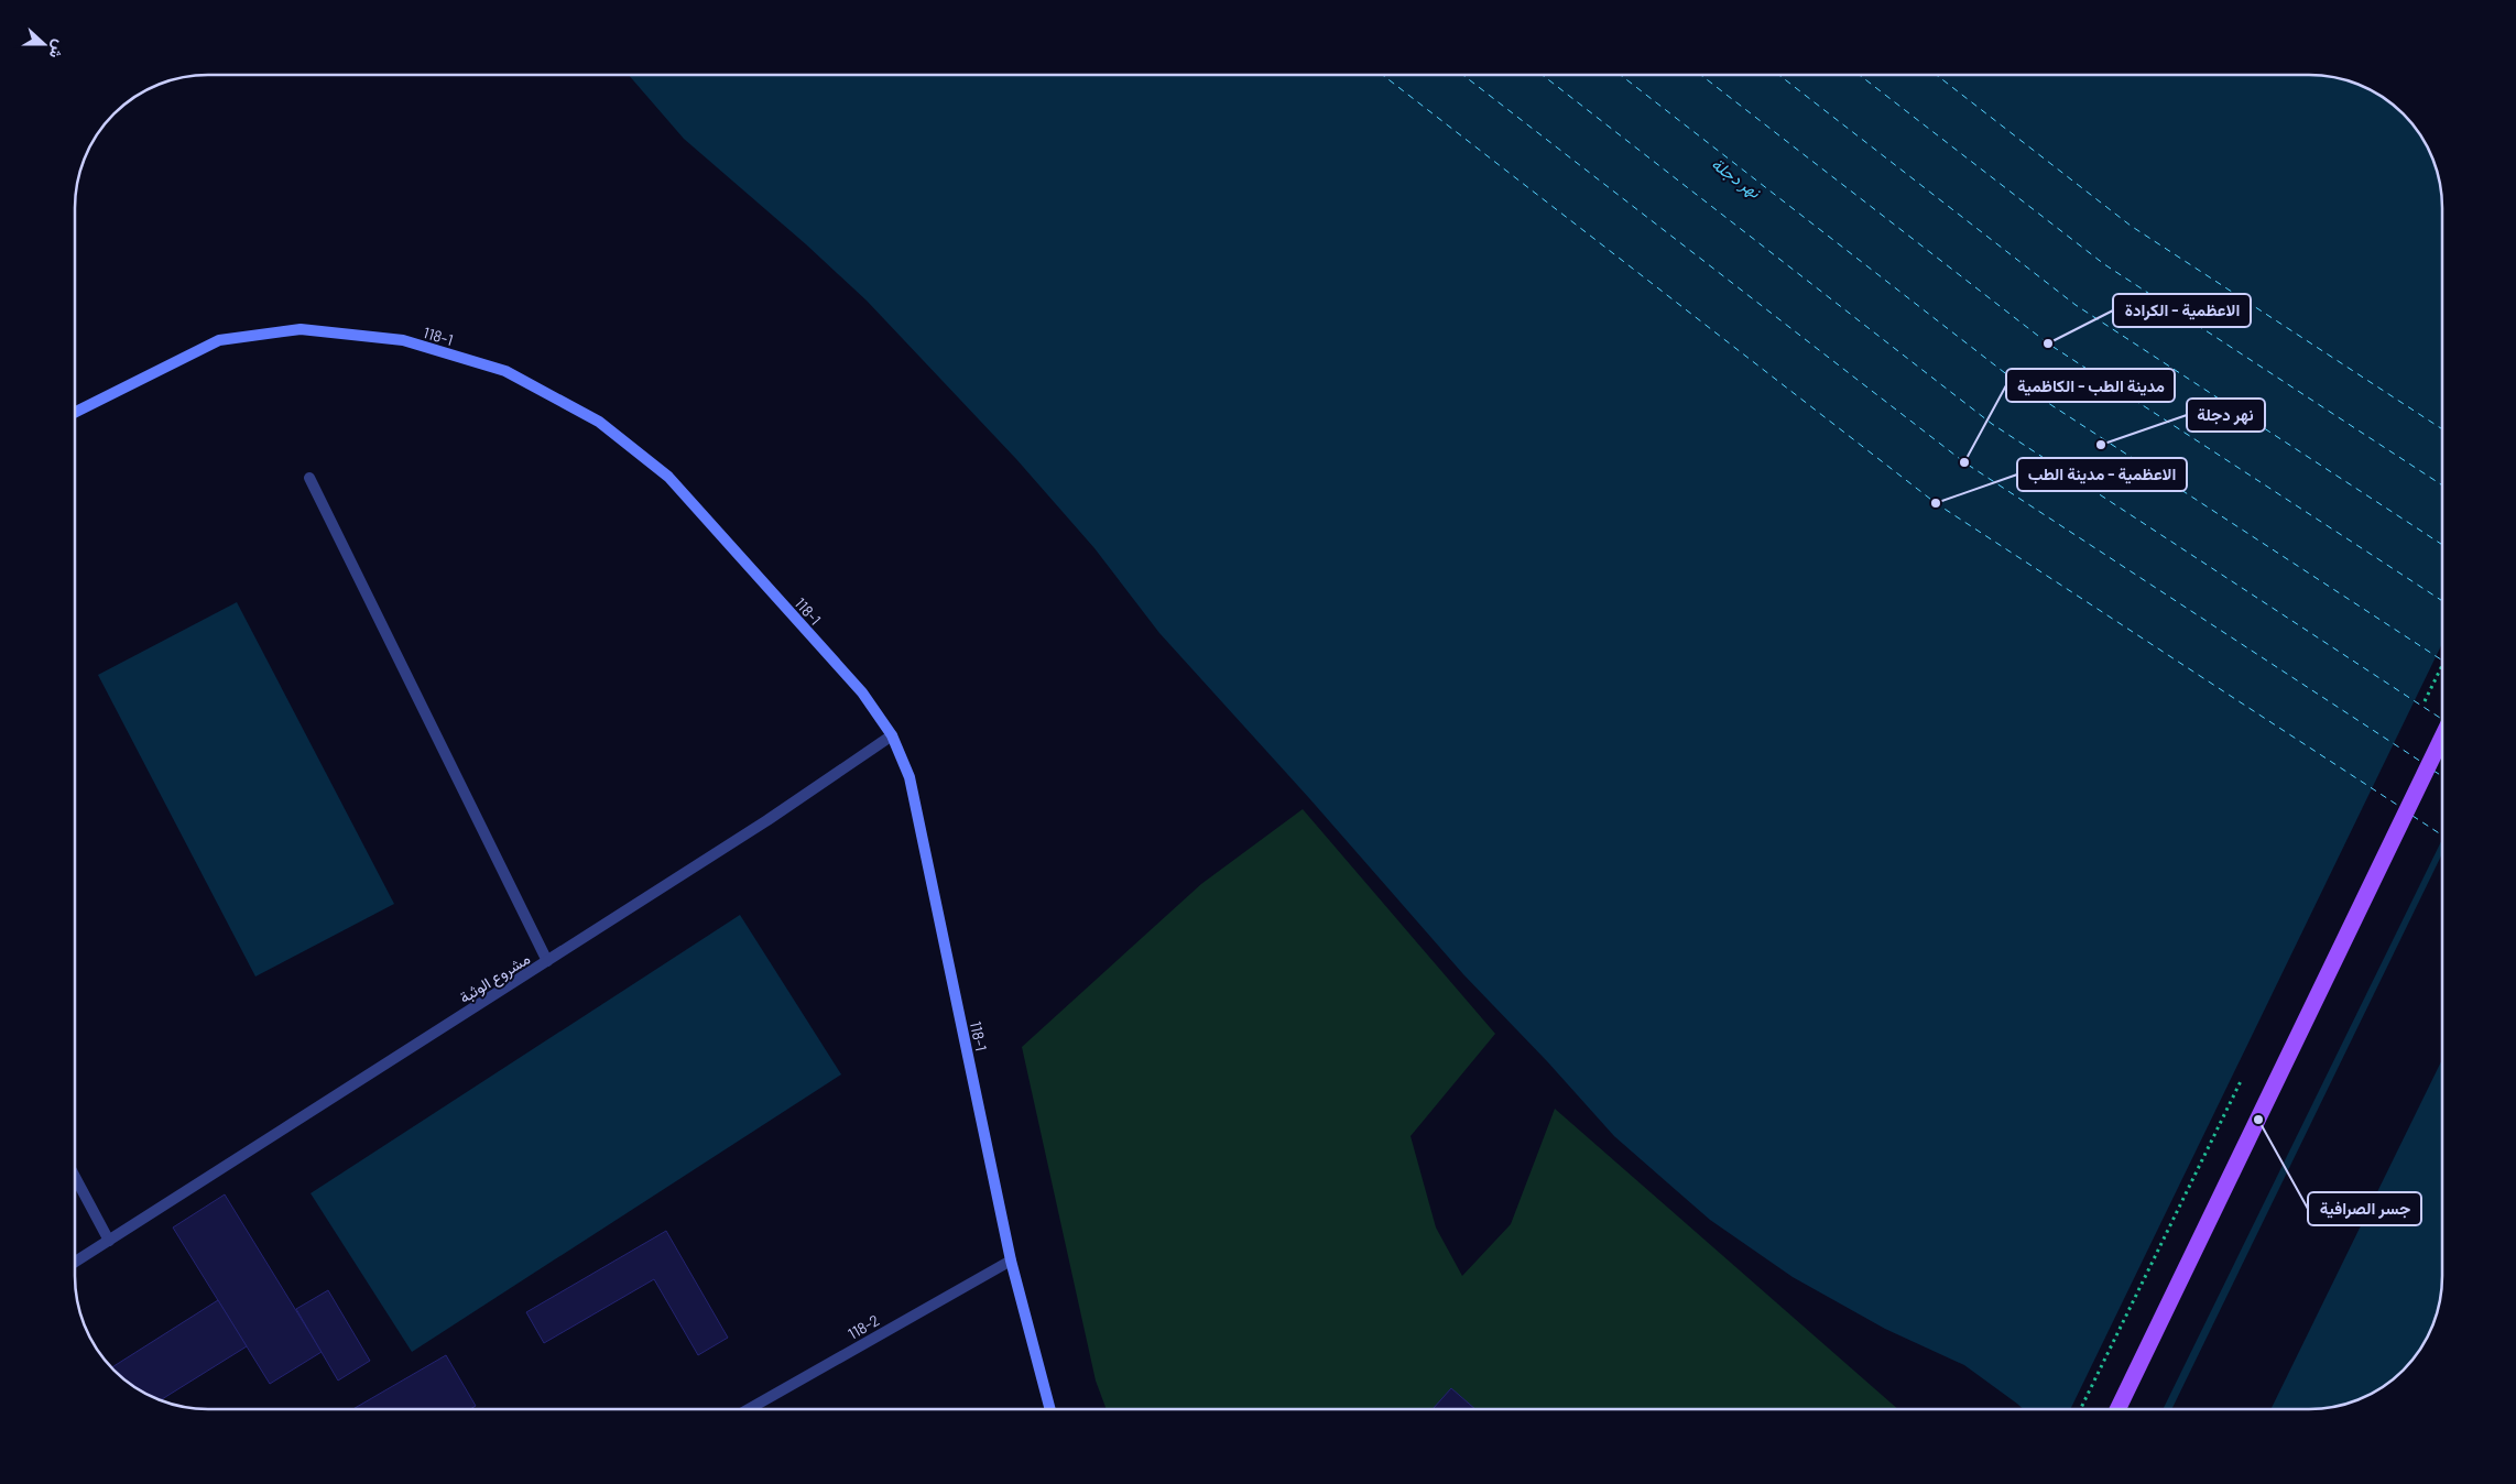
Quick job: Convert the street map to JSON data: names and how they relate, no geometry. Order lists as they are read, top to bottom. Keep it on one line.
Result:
{"streets":{"street":["118-1","مشروع الوثبة","118-2"]},"crossings":[["118-1","مشروع الوثبة"],["118-1","118-2"]],"water":["نهر دجلة"],"places":["الاعظمية - الكرادة","نهر دجلة","مدينة الطب - الكاظمية","الاعظمية - مدينة الطب","جسر الصرافية"],"north":"right"}
